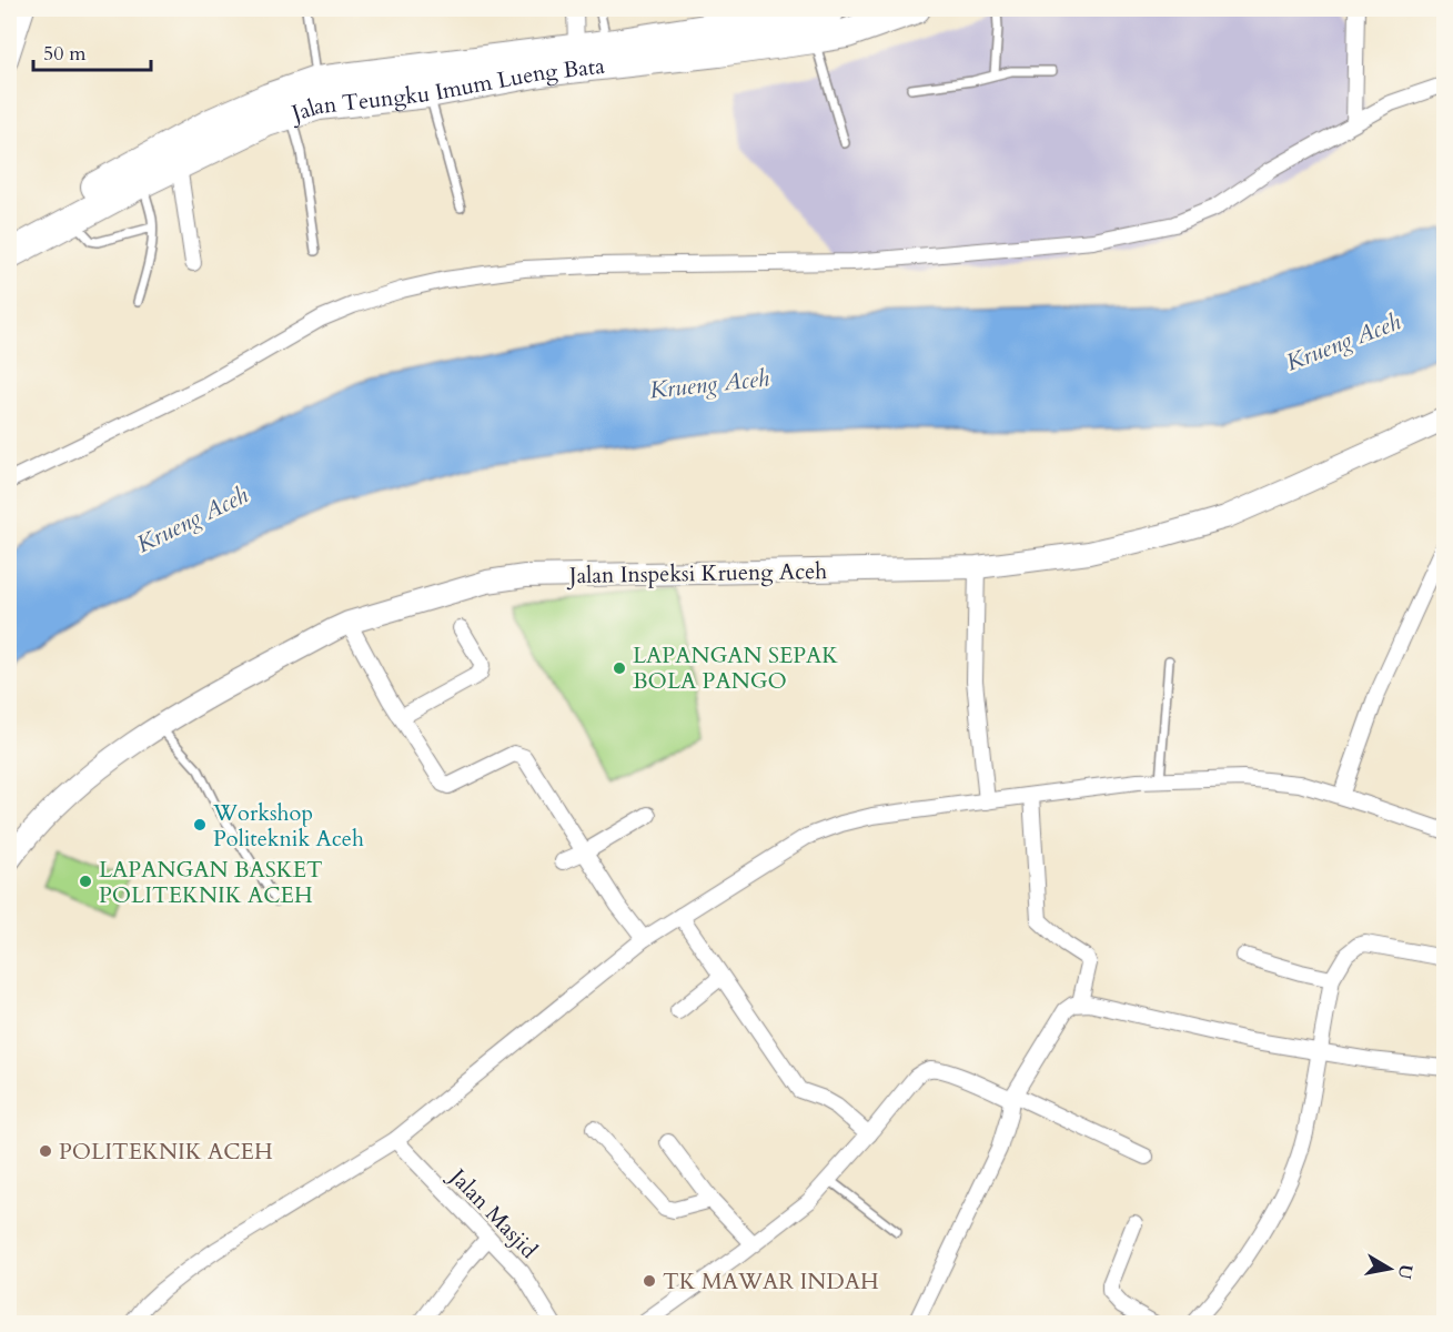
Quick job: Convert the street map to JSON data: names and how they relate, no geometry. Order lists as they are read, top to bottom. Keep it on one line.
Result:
{"streets":{"highway":["Jalan Teungku Imum Lueng Bata"],"street":["Jalan Inspeksi Krueng Aceh","Jalan Masjid"]},"water":["Krueng Aceh"],"places":["LAPANGAN SEPAK BOLA PANGO","Workshop Politeknik Aceh","LAPANGAN BASKET POLITEKNIK ACEH","POLITEKNIK ACEH","TK MAWAR INDAH"],"scale_bar":"50 m","north":"right"}
